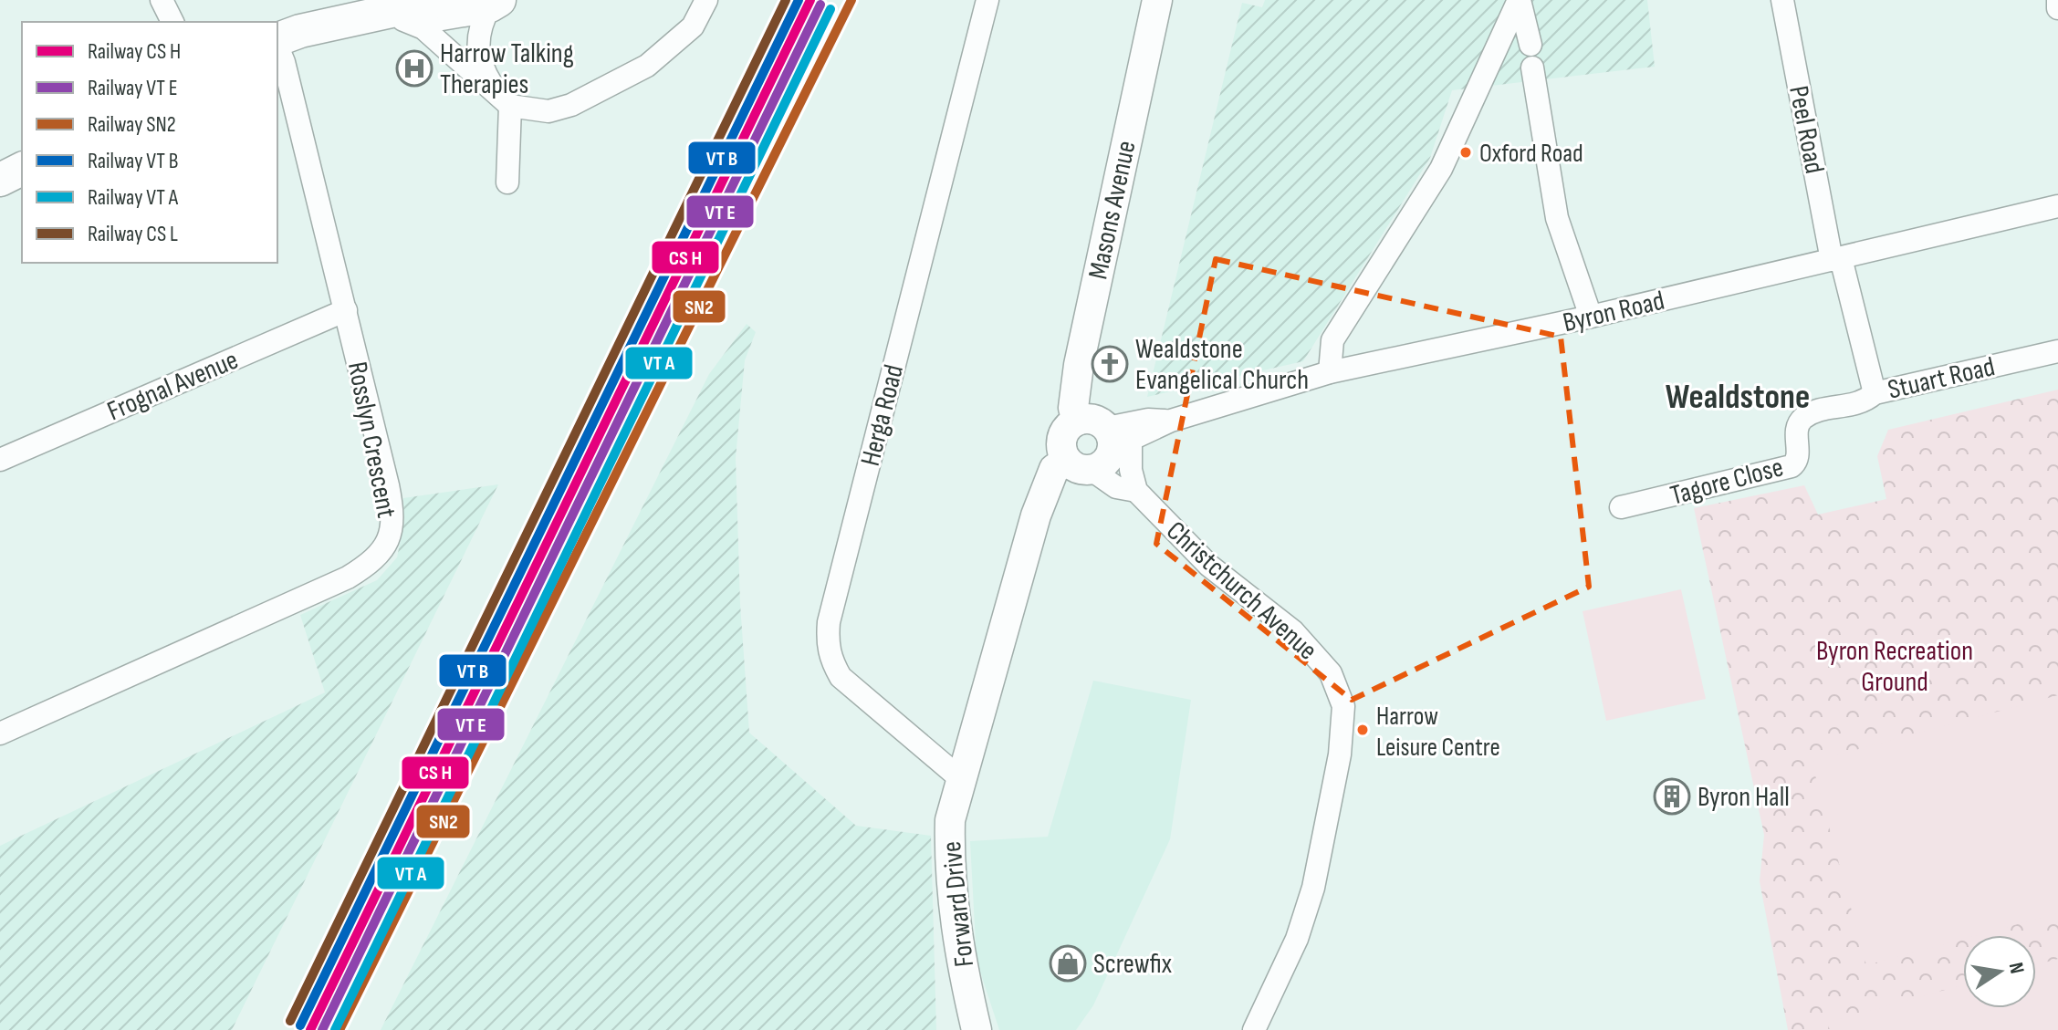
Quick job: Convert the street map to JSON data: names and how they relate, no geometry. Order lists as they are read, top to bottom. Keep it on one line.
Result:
{"streets":{"street":["Peel Road","Masons Avenue","Byron Road","Stuart Road","Frognal Avenue","Herga Road","Rosslyn Crescent","Tagore Close","Christchurch Avenue","Forward Drive"]},"crossings":[["Peel Road","Byron Road"],["Peel Road","Stuart Road"],["Masons Avenue","Byron Road"],["Masons Avenue","Christchurch Avenue"],["Byron Road","Stuart Road"],["Byron Road","Christchurch Avenue"],["Stuart Road","Tagore Close"],["Frognal Avenue","Rosslyn Crescent"],["Herga Road","Forward Drive"]],"districts":["Wealdstone"],"parks":["Byron Recreation Ground"],"places":{"hospital":["Harrow Talking Therapies"],"other":["Oxford Road","Harrow Leisure Centre"],"church":["Wealdstone Evangelical Church"],"building":["Byron Hall"],"shop":["Screwfix"]},"lines":["rail line SN2"],"legend":["Railway CS H","Railway VT E","Railway SN2","Railway VT B","Railway VT A","Railway CS L"],"north":"right"}
